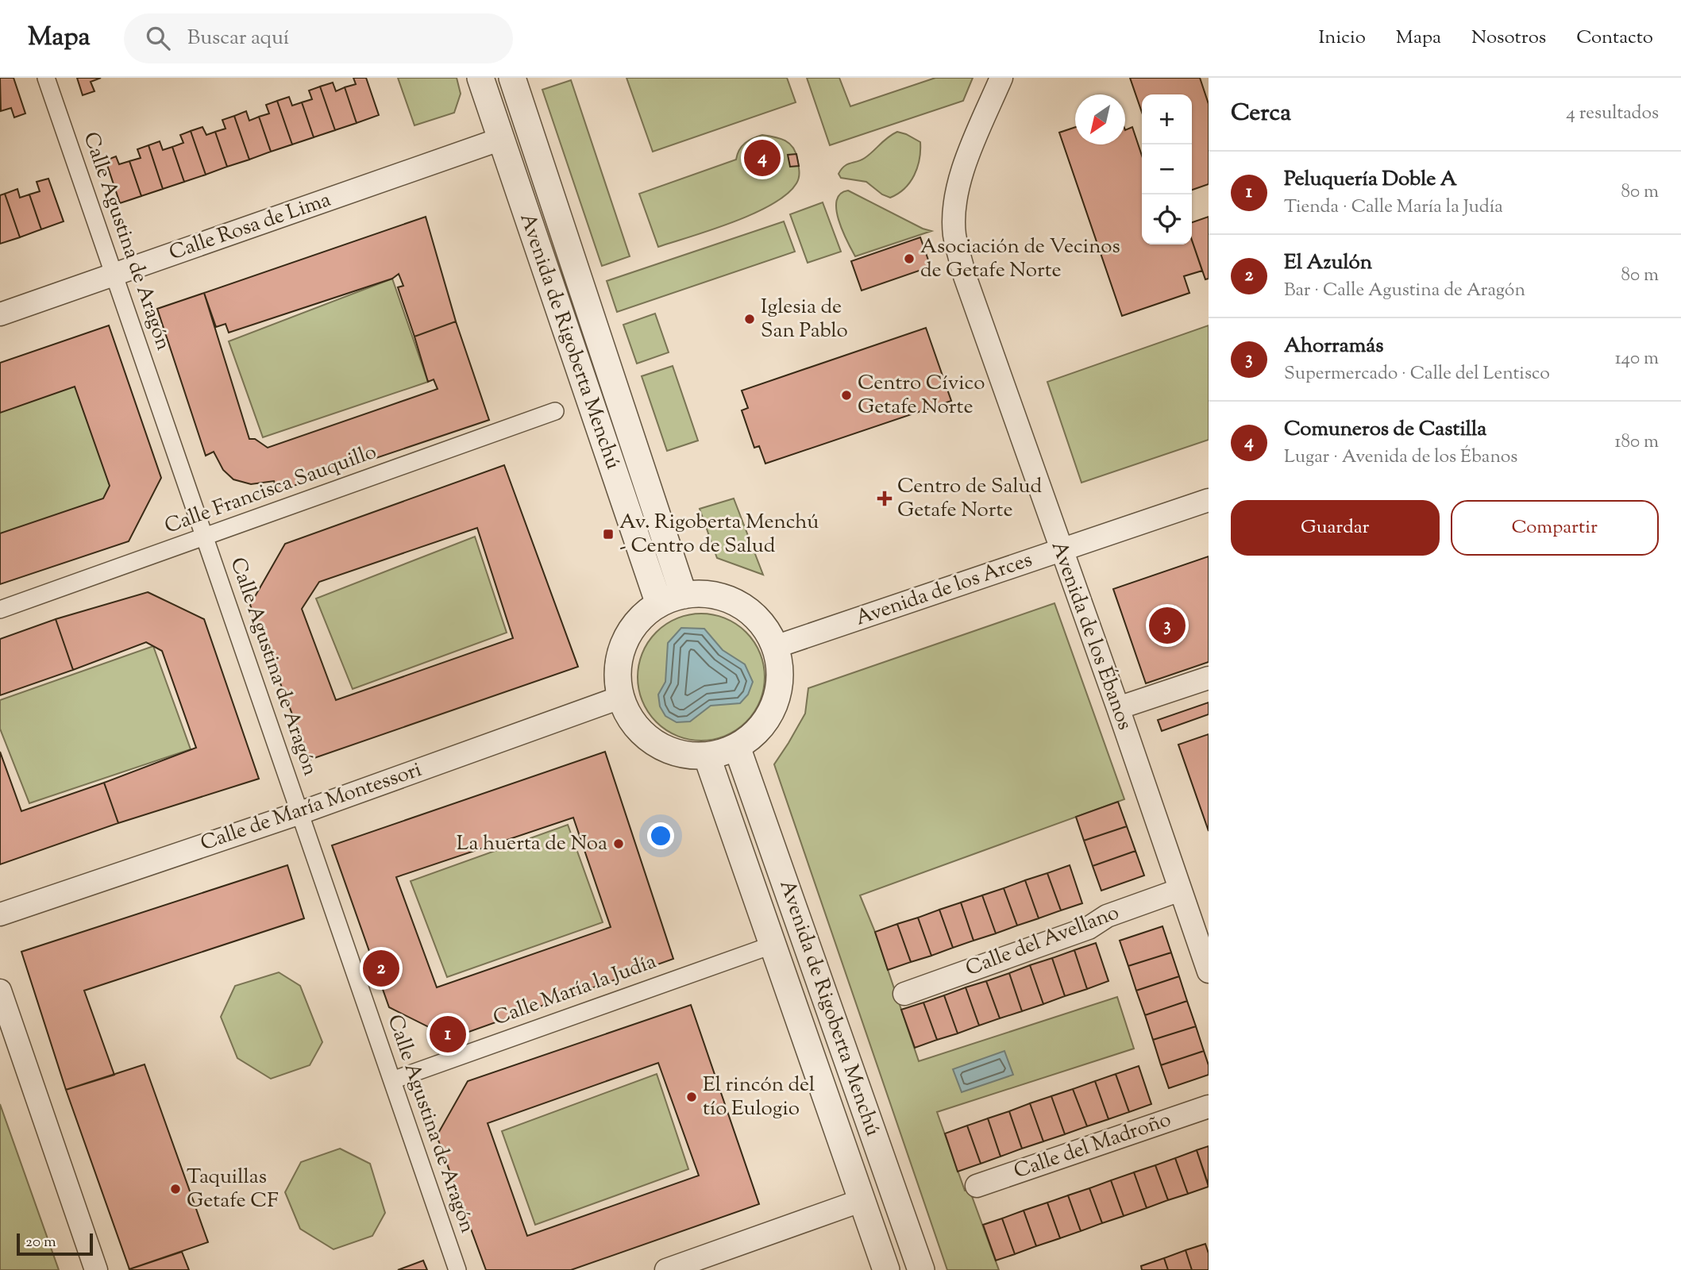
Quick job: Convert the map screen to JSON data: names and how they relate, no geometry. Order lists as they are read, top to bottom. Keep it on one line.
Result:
{"streets":{"street":["Calle Rosa de Lima","Calle Agustina de Aragón","Avenida de Rigoberta Menchú","Calle Francisca Sauquillo","Avenida de los Arces","Avenida de los Ébanos","Calle de María Montessori","Calle del Avellano","Calle María la Judía","Calle del Madroño"]},"crossings":[["Calle Rosa de Lima","Calle Agustina de Aragón"],["Calle Rosa de Lima","Avenida de Rigoberta Menchú"],["Calle Agustina de Aragón","Calle Francisca Sauquillo"],["Calle Agustina de Aragón","Calle de María Montessori"],["Calle Agustina de Aragón","Calle María la Judía"],["Avenida de Rigoberta Menchú","Avenida de los Arces"],["Avenida de Rigoberta Menchú","Calle de María Montessori"],["Avenida de Rigoberta Menchú","Calle María la Judía"],["Avenida de los Arces","Avenida de los Ébanos"],["Avenida de los Arces","Calle de María Montessori"],["Avenida de los Ébanos","Calle del Avellano"]],"places":{"other":["Asociación de Vecinos de Getafe Norte","Iglesia de San Pablo","Centro Cívico Getafe Norte","La huerta de Noa","El rincón del tío Eulogio","Taquillas Getafe CF"],"health":["Centro de Salud Getafe Norte"],"transit":["Av. Rigoberta Menchú - Centro de Salud"]},"scale_bar":"20 m","north":"bottom left","page":{"header":"Mapa","search":"Buscar aquí","nav":["Inicio","Mapa","Nosotros","Contacto"],"heading":["Cerca","4 resultados"],"map_buttons":["+","−"],"pins":["4","3","2","1"],"list":[{"mark":"1","name":"Peluquería Doble A","note":"Tienda · Calle María la Judía","value":"80 m"},{"mark":"2","name":"El Azulón","note":"Bar · Calle Agustina de Aragón","value":"80 m"},{"mark":"3","name":"Ahorramás","note":"Supermercado · Calle del Lentisco","value":"140 m"},{"mark":"4","name":"Comuneros de Castilla","note":"Lugar · Avenida de los Ébanos","value":"180 m"}],"buttons":["Guardar","Compartir"],"scale":"20 m"}}
